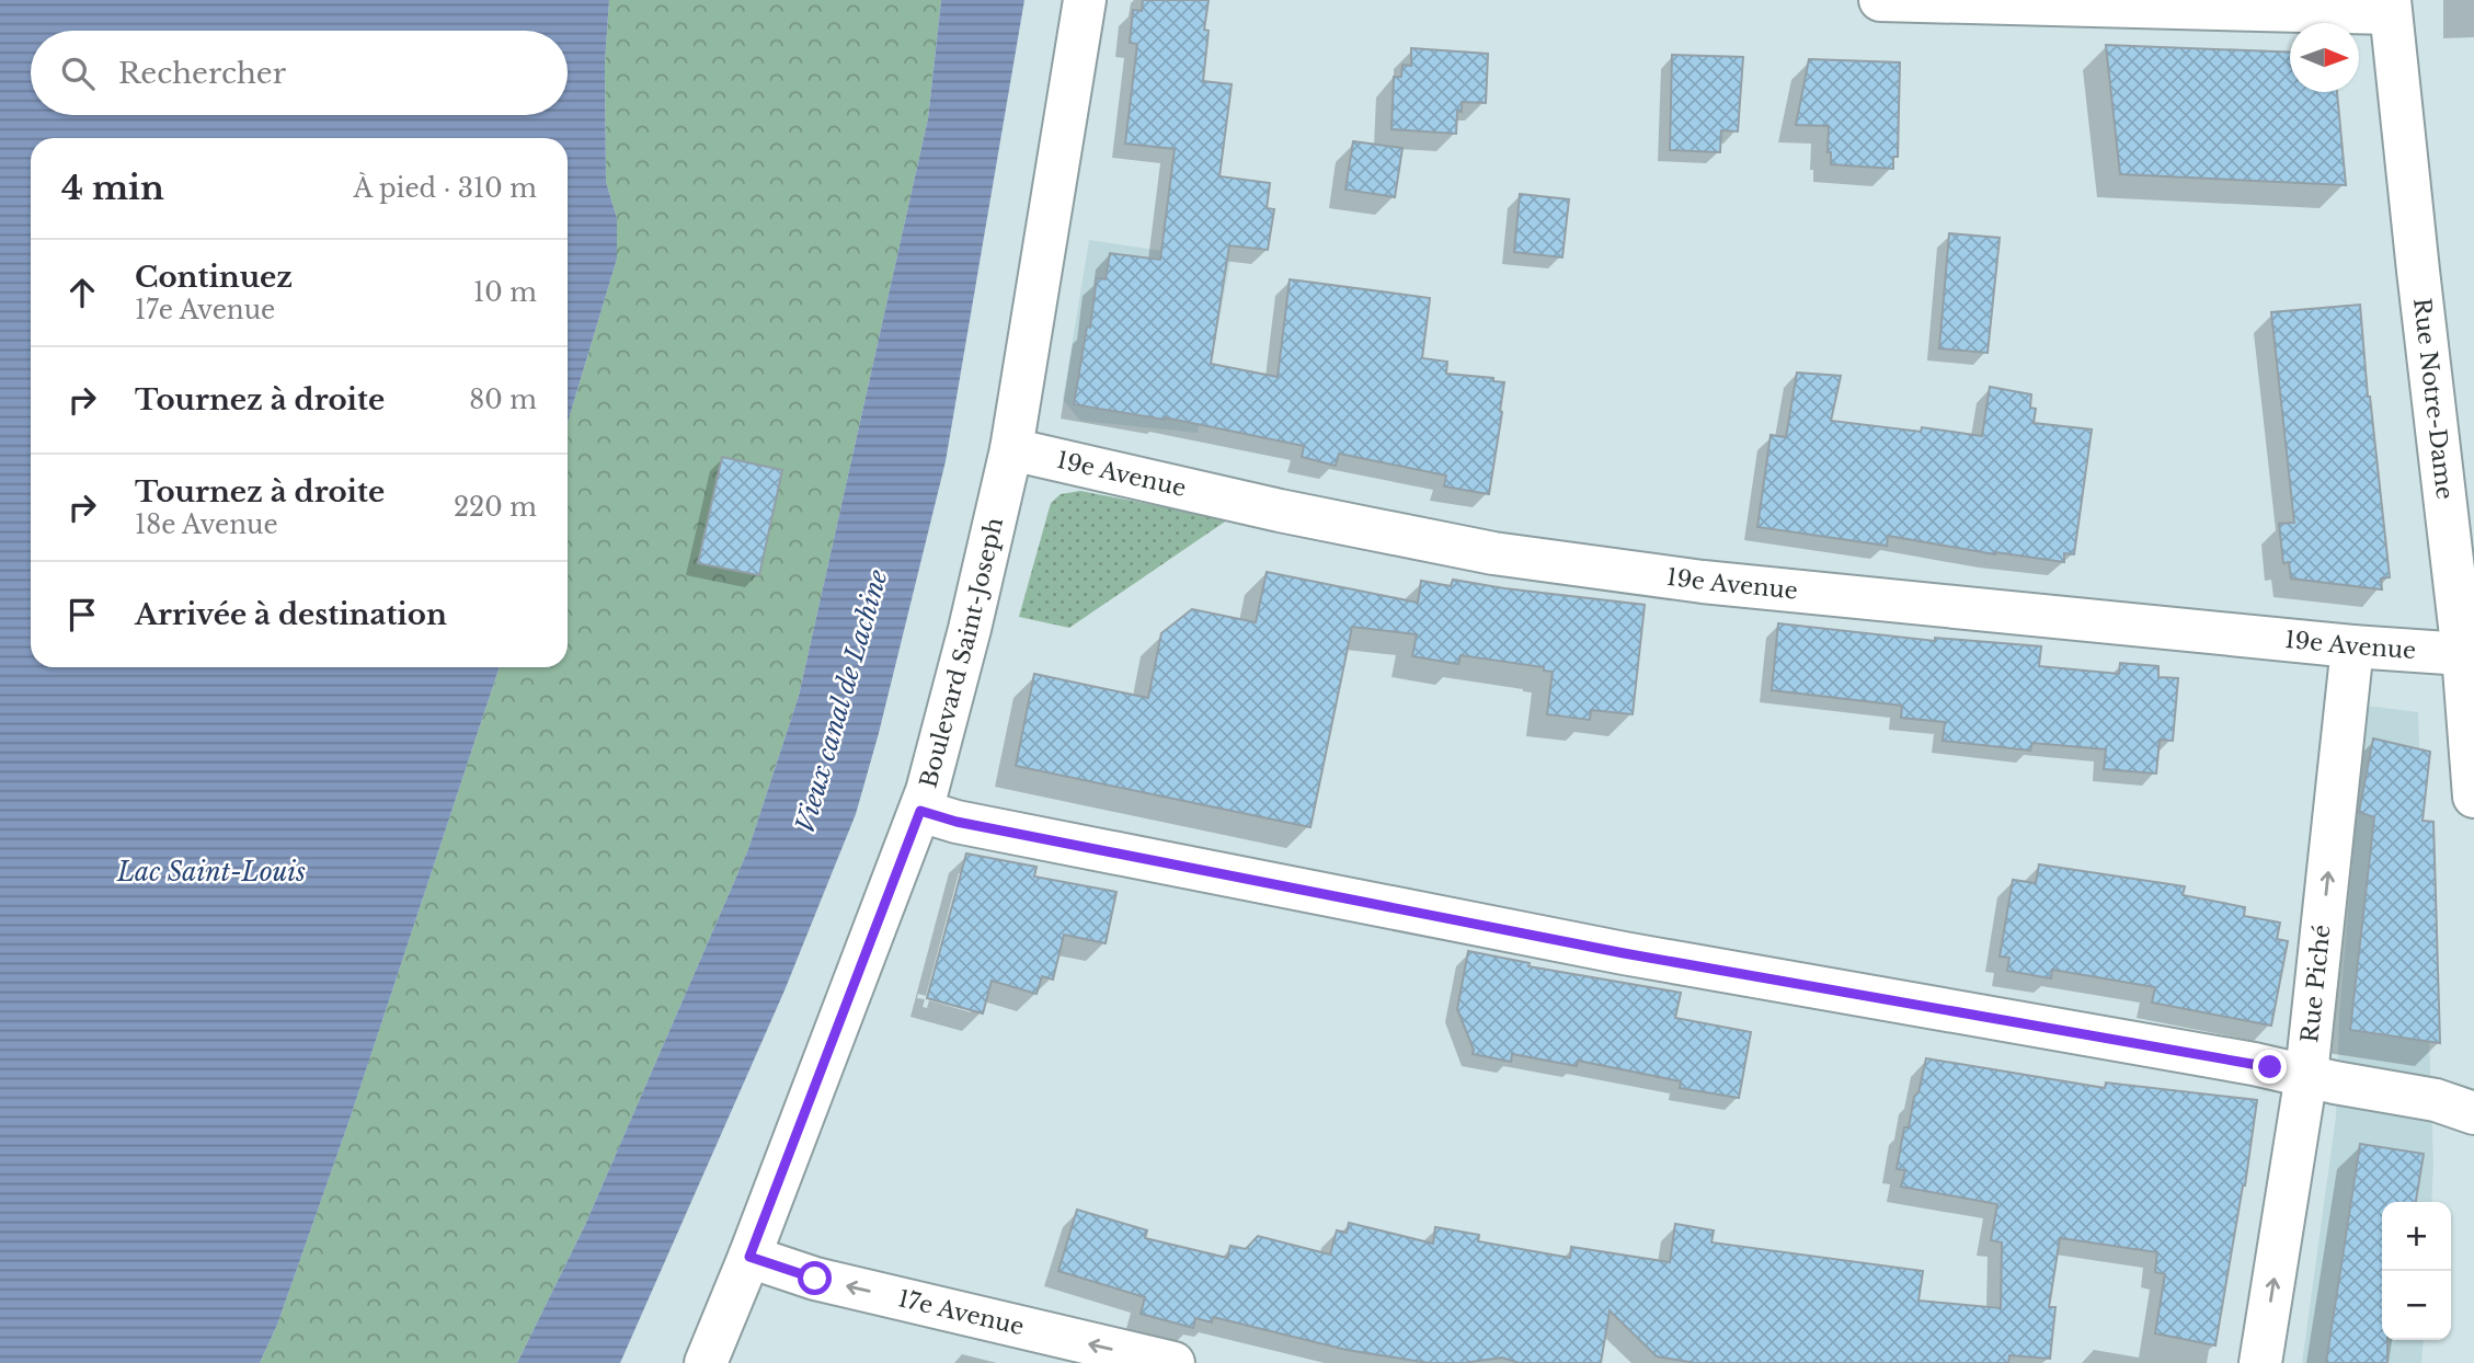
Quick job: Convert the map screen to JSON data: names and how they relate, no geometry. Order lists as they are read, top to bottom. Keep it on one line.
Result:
{"streets":{"street":["Rue Notre-Dame","19e Avenue","Boulevard Saint-Joseph","Rue Piché","17e Avenue"]},"crossings":[["Rue Notre-Dame","19e Avenue"],["19e Avenue","Boulevard Saint-Joseph"],["19e Avenue","Rue Piché"],["Boulevard Saint-Joseph","17e Avenue"]],"one_way":["Rue Piché","17e Avenue"],"water":["Vieux canal de Lachine","Lac Saint-Louis"],"north":"right","page":{"search":"Rechercher","heading":["4 min","À pied · 310 m"],"list":[["Continuez","17e Avenue","10 m"],["Tournez à droite","80 m"],["Tournez à droite","18e Avenue","220 m"],"Arrivée à destination"],"map_buttons":["+","−"]}}
